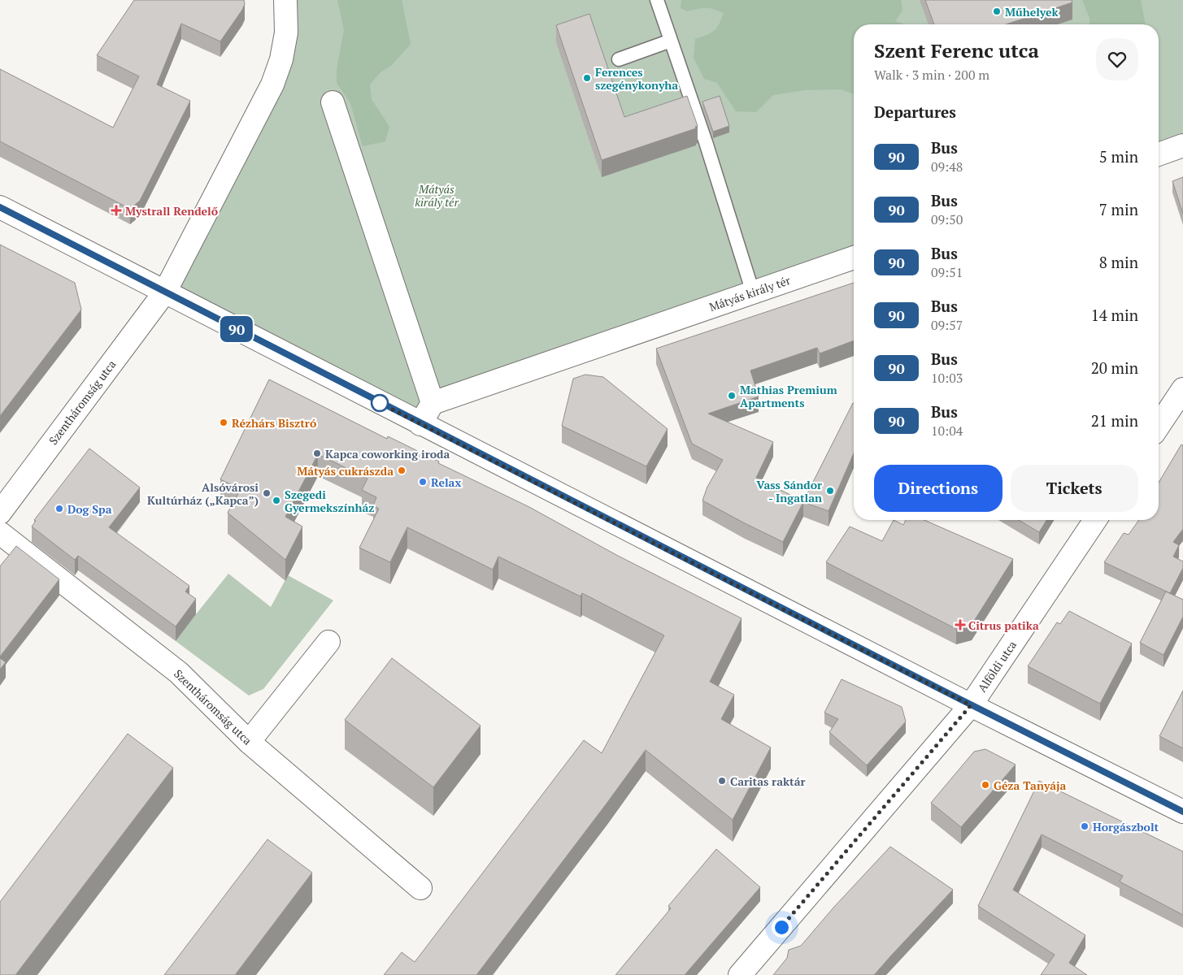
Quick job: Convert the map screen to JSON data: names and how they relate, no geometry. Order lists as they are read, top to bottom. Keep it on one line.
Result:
{"streets":{"street":["Mátyás király tér","Szentháromság utca","Alföldi utca"]},"parks":["Mátyás király tér"],"places":{"other":["Műhelyek","Ferences szegénykonyha","Mathias Premium Apartments","Rézhárs Bisztró","Kapca coworking iroda","Mátyás cukrászda","Relax","Vass Sándor - Ingatlan","Alsóvárosi Kultúrház („Kapca”)","Szegedi Gyermekszínház","Dog Spa","Caritas raktár","Géza Tanyája","Horgászbolt"],"health":["Mystrall Rendelő","Citrus patika"]},"lines":["bus line 90"],"page":{"on_map":"90","heading":[["Szent Ferenc utca","Walk · 3 min · 200 m"],"Departures"],"list":[{"mark":"90","name":"Bus","note":"09:48","value":"5 min"},{"mark":"90","name":"Bus","note":"09:50","value":"7 min"},{"mark":"90","name":"Bus","note":"09:51","value":"8 min"},{"mark":"90","name":"Bus","note":"09:57","value":"14 min"},{"mark":"90","name":"Bus","note":"10:03","value":"20 min"},{"mark":"90","name":"Bus","note":"10:04","value":"21 min"}],"buttons":["Directions","Tickets"]}}
